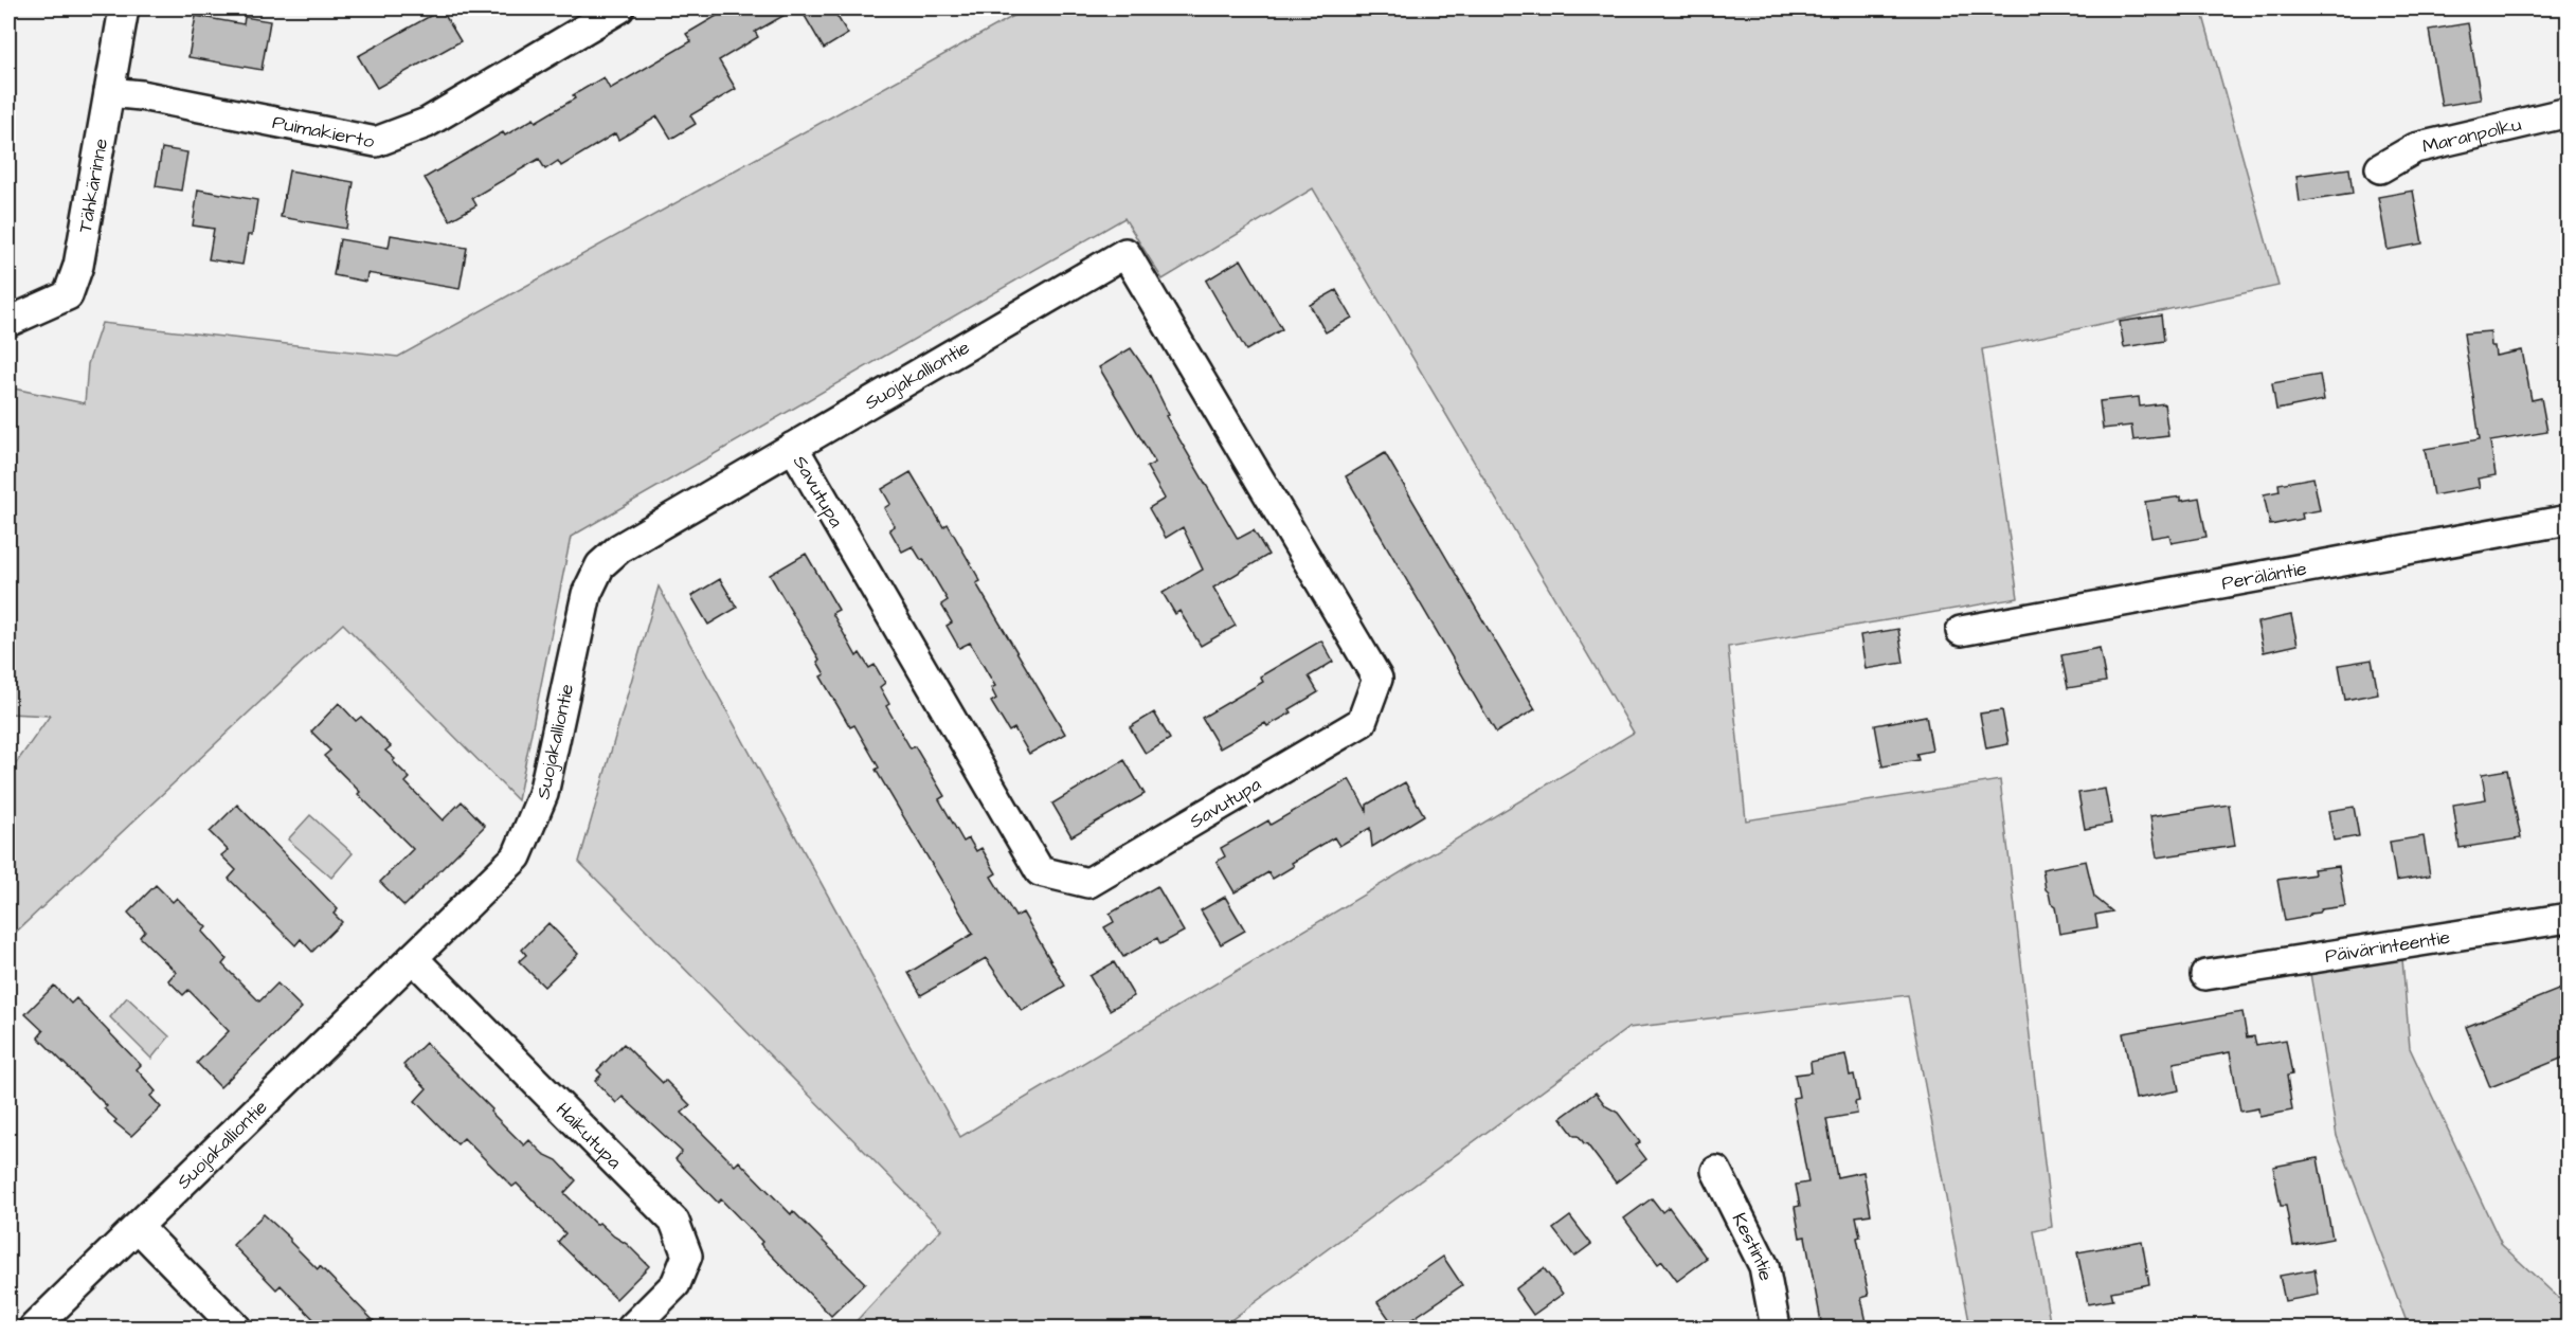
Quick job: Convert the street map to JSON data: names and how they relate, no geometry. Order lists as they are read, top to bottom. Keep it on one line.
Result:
{"streets":{"street":["Puimakierto","Maranpolku","Tähkärinne","Suojakalliontie","Savutupa","Peräläntie","Päivärinteentie","Haikutupa","Kestintie"]},"crossings":[["Puimakierto","Tähkärinne"],["Suojakalliontie","Savutupa"],["Suojakalliontie","Haikutupa"]]}
